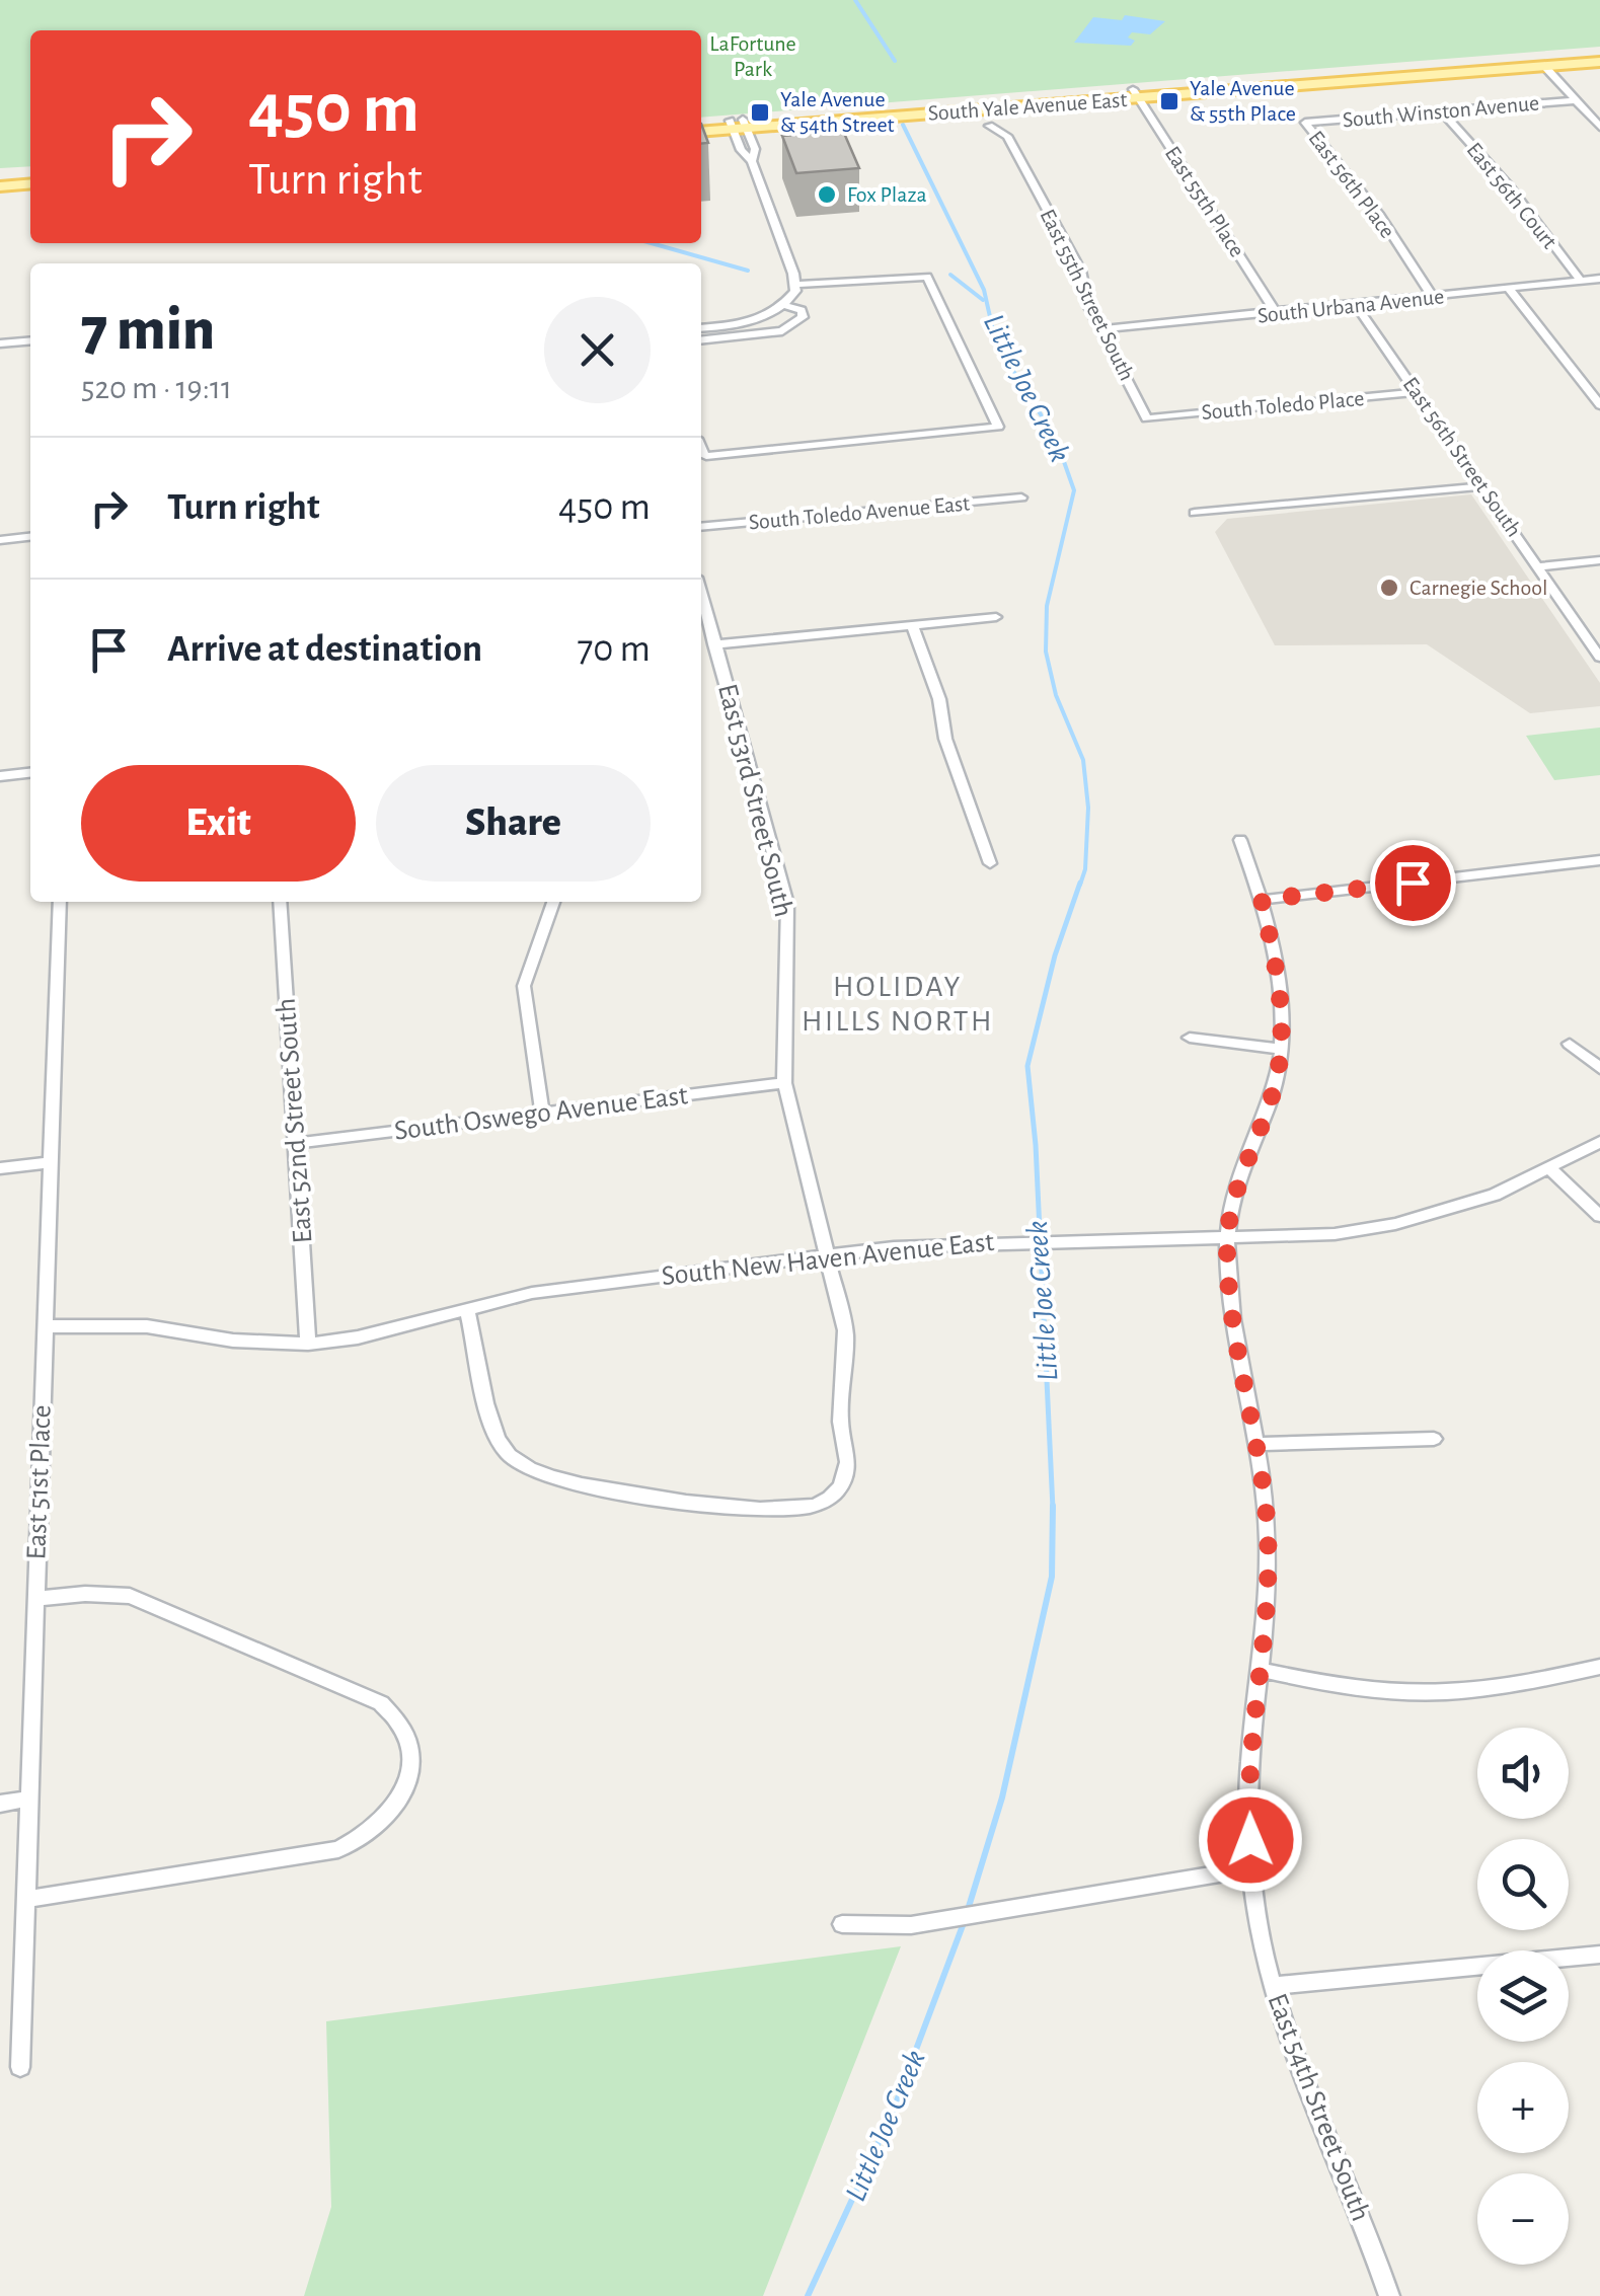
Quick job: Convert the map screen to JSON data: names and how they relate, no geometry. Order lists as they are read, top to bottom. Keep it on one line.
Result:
{"streets":{"main road":["South Yale Avenue East"],"street":["South Winston Avenue","East 56th Place","East 56th Court","East 55th Place","East 55th Street South","South Urbana Avenue","South Toledo Place","East 56th Street South","South Toledo Avenue East","East 53rd Street South","South Oswego Avenue East","East 52nd Street South","South New Haven Avenue East","East 51st Place","East 54th Street South"]},"crossings":[["South Yale Avenue East","East 55th Place"],["South Winston Avenue","East 56th Place"],["South Winston Avenue","East 56th Court"],["East 56th Place","South Urbana Avenue"],["East 56th Court","South Urbana Avenue"],["East 55th Place","South Urbana Avenue"],["East 55th Street South","South Urbana Avenue"],["East 55th Street South","South Toledo Place"],["South Urbana Avenue","East 56th Street South"],["South Toledo Place","East 56th Street South"],["East 53rd Street South","South Oswego Avenue East"],["East 53rd Street South","South New Haven Avenue East"],["South Oswego Avenue East","East 52nd Street South"],["East 52nd Street South","South New Haven Avenue East"],["South New Haven Avenue East","East 51st Place"],["South New Haven Avenue East","East 54th Street South"]],"districts":["HOLIDAY HILLS NORTH"],"water":["Little Joe Creek"],"parks":["LaFortune Park"],"places":{"transit":["Yale Avenue & 55th Place","Yale Avenue & 54th Street"],"other":["Fox Plaza","Carnegie School"]},"page":{"turn":["450 m","Turn right"],"heading":["7 min","520 m · 19:11"],"list":[{"name":"Turn right","value":"450 m"},{"name":"Arrive at destination","value":"70 m"}],"buttons":["Exit","Share"],"map_buttons":["+","−"]}}
